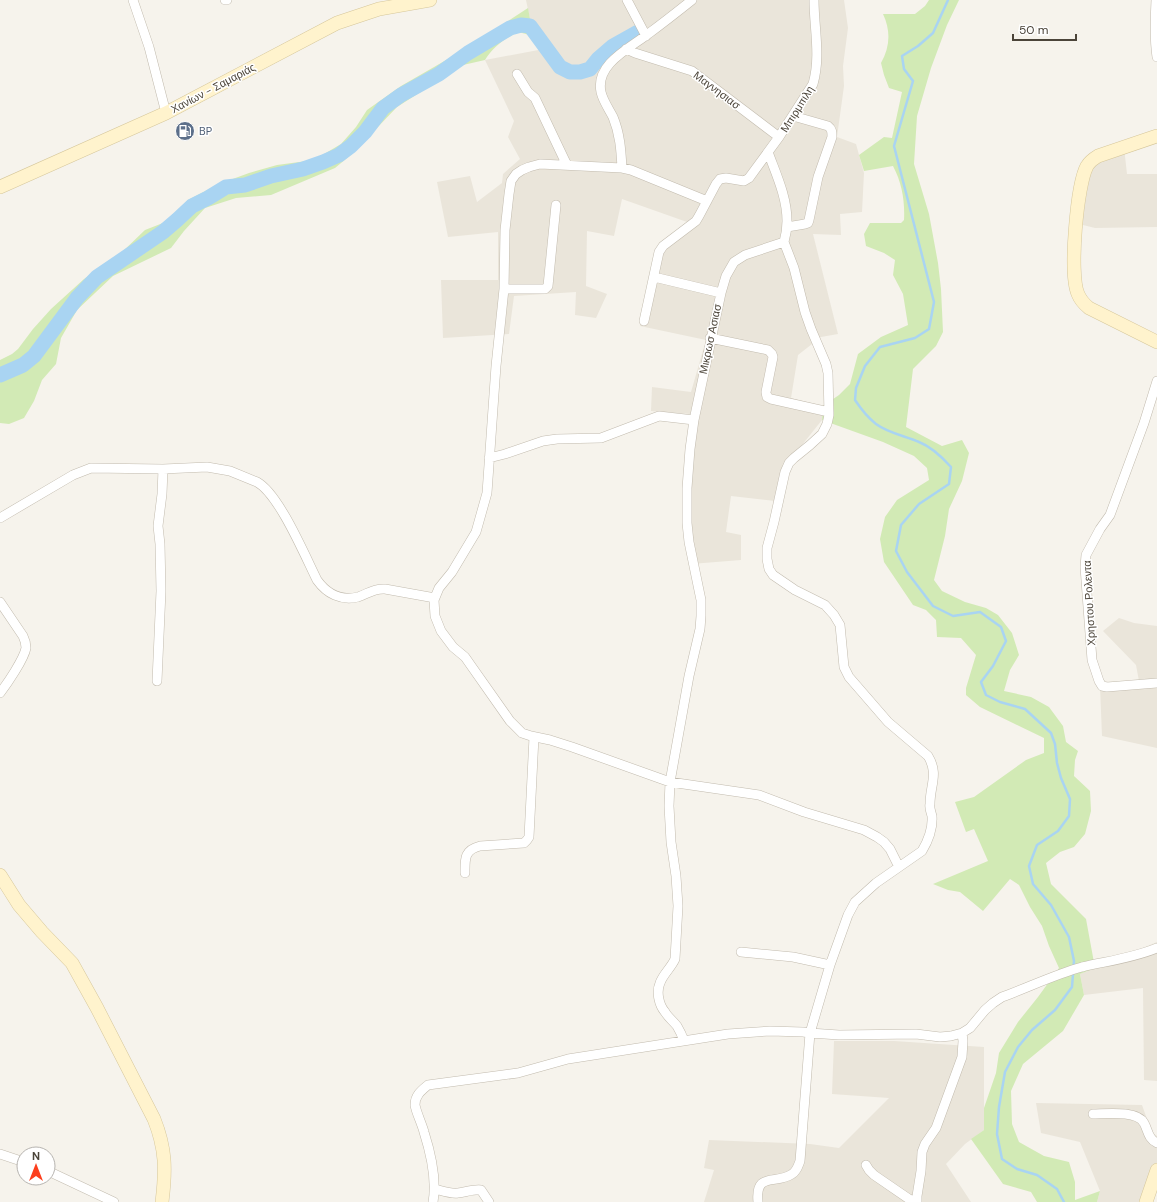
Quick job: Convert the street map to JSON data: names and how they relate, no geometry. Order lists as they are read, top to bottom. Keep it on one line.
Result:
{"streets":{"street":["Χανίων - Σαμαριάς","Μαγνησιασ","Μπιρμπιλη","Μικρωσ Ασιασ","Χρηστου Ρολεντα"]},"crossings":[["Μαγνησιασ","Μπιρμπιλη"]],"places":{"fuel station":["BP"]},"scale_bar":"50 m","north":"top"}
